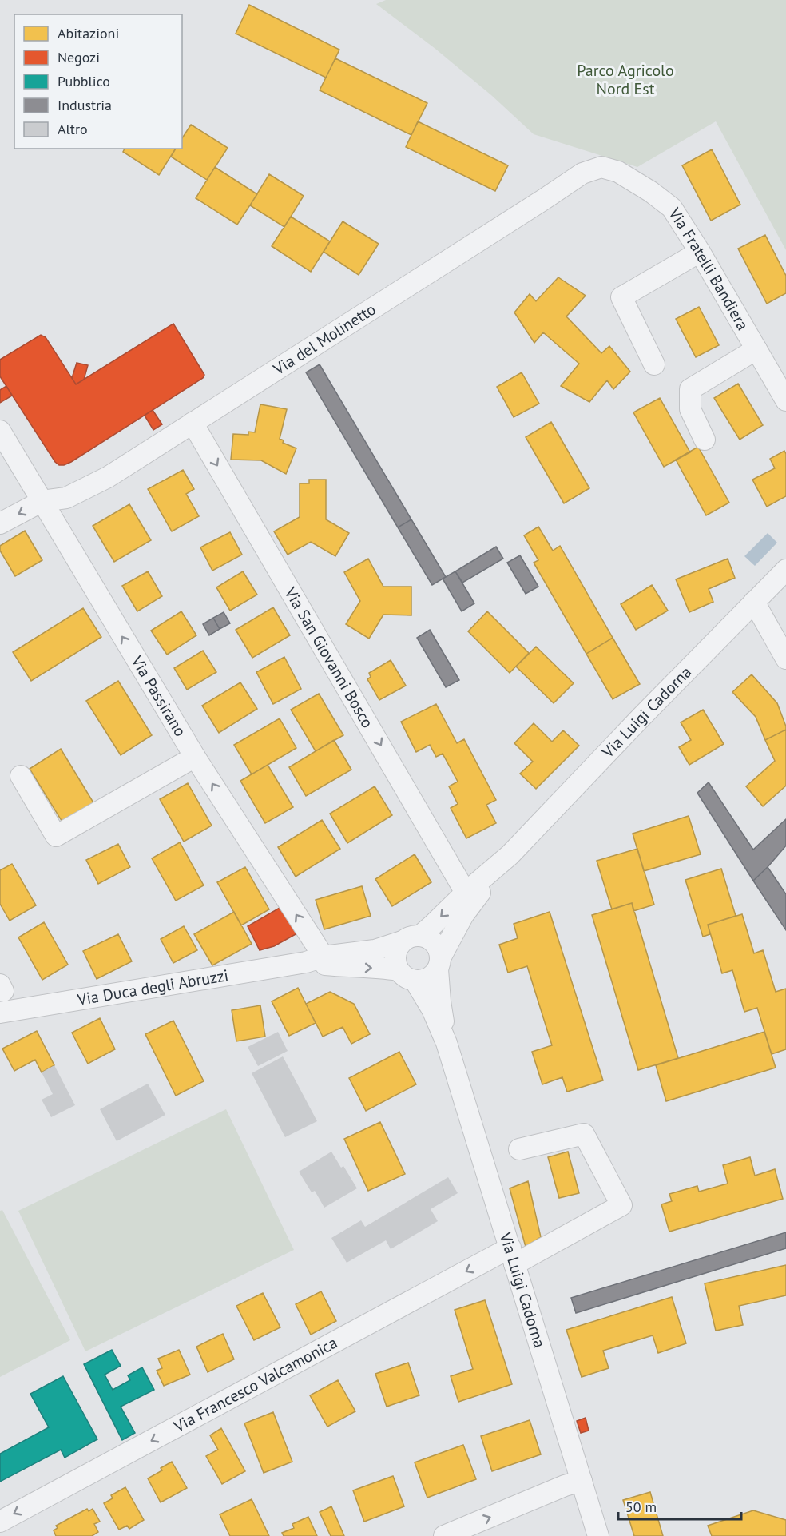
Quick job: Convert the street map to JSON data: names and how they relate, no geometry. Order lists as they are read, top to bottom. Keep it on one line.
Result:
{"streets":{"street":["Via Fratelli Bandiera","Via del Molinetto","Via San Giovanni Bosco","Via Passirano","Via Luigi Cadorna","Via Duca degli Abruzzi","Via Francesco Valcamonica"]},"crossings":[["Via Fratelli Bandiera","Via del Molinetto"],["Via del Molinetto","Via San Giovanni Bosco"],["Via del Molinetto","Via Passirano"],["Via San Giovanni Bosco","Via Luigi Cadorna"],["Via Passirano","Via Duca degli Abruzzi"],["Via Luigi Cadorna","Via Duca degli Abruzzi"],["Via Luigi Cadorna","Via Francesco Valcamonica"]],"one_way":["Via San Giovanni Bosco","Via Passirano","Via Francesco Valcamonica"],"parks":["Parco Agricolo Nord Est"],"legend":["Abitazioni","Negozi","Pubblico","Industria","Altro"],"scale_bar":"50 m"}
